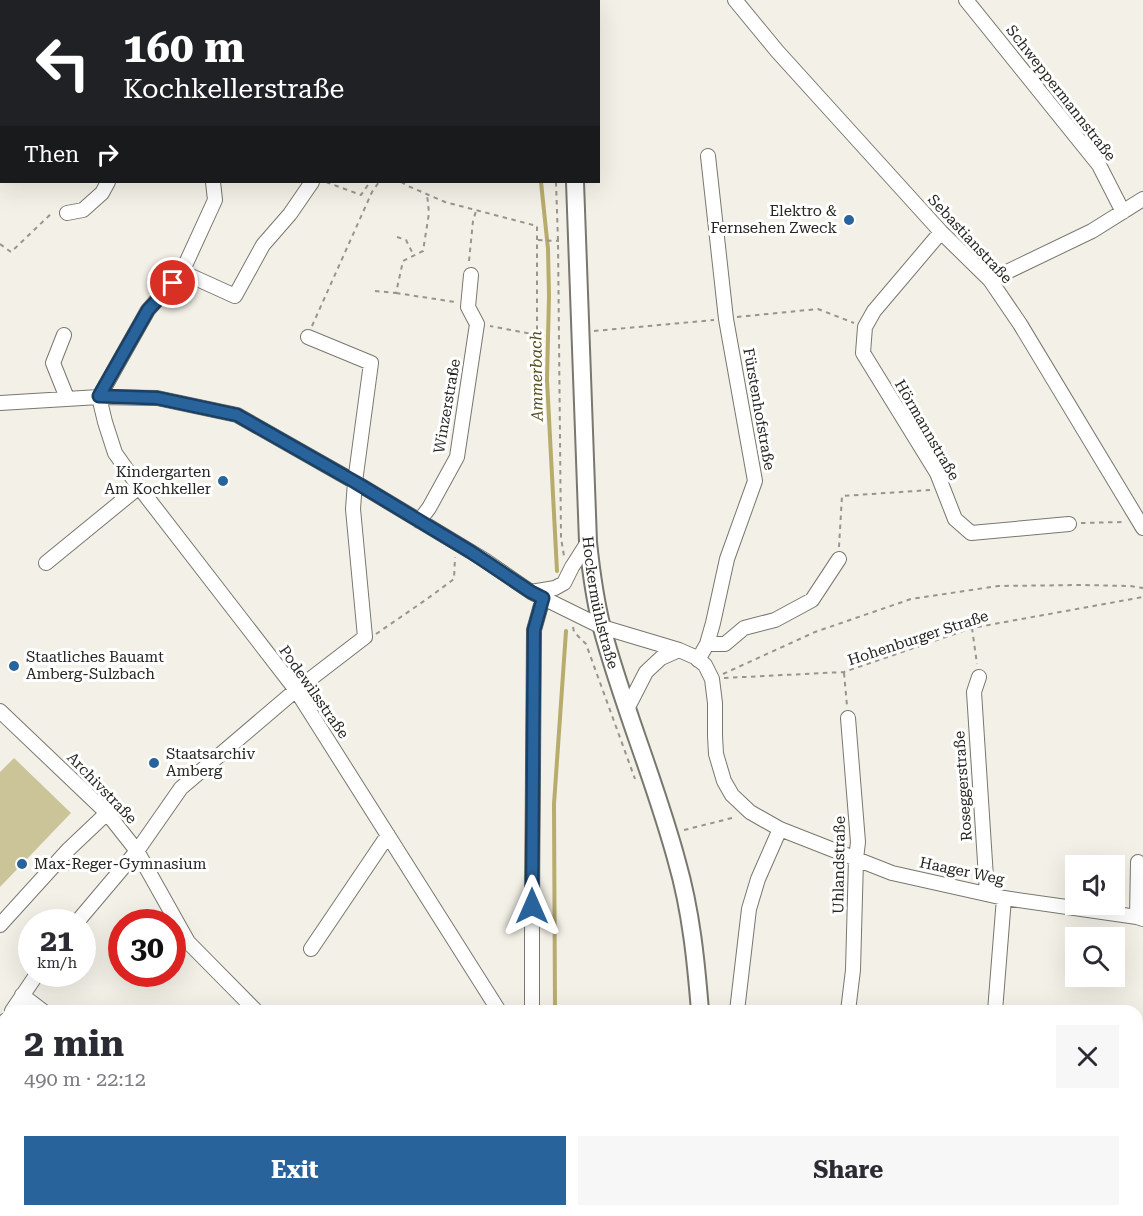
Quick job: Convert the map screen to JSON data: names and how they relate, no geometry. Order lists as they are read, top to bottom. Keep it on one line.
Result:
{"streets":{"main road":["Hockermühlstraße"],"street":["Schweppermannstraße","Sebastianstraße","Winzerstraße","Fürstenhofstraße","Hörmannstraße","Podewilsstraße","Roseggerstraße","Archivstraße","Uhlandstraße","Haager Weg"],"path":["Hohenburger Straße"]},"crossings":[["Sebastianstraße","Hörmannstraße"],["Winzerstraße","Haager Weg"],["Fürstenhofstraße","Haager Weg"],["Hockermühlstraße","Haager Weg"],["Hohenburger Straße","Haager Weg"],["Podewilsstraße","Haager Weg"],["Roseggerstraße","Haager Weg"],["Uhlandstraße","Haager Weg"]],"water":["Ammerbach"],"places":["Elektro & Fernsehen Zweck","Kindergarten Am Kochkeller","Staatliches Bauamt Amberg-Sulzbach","Staatsarchiv Amberg","Max-Reger-Gymnasium"],"page":{"turn":["160 m","Kochkellerstraße"],"then":"Then","speed":"21 km/h","limit":"30","heading":["2 min","490 m · 22:12"],"buttons":["Exit","Share"]}}
